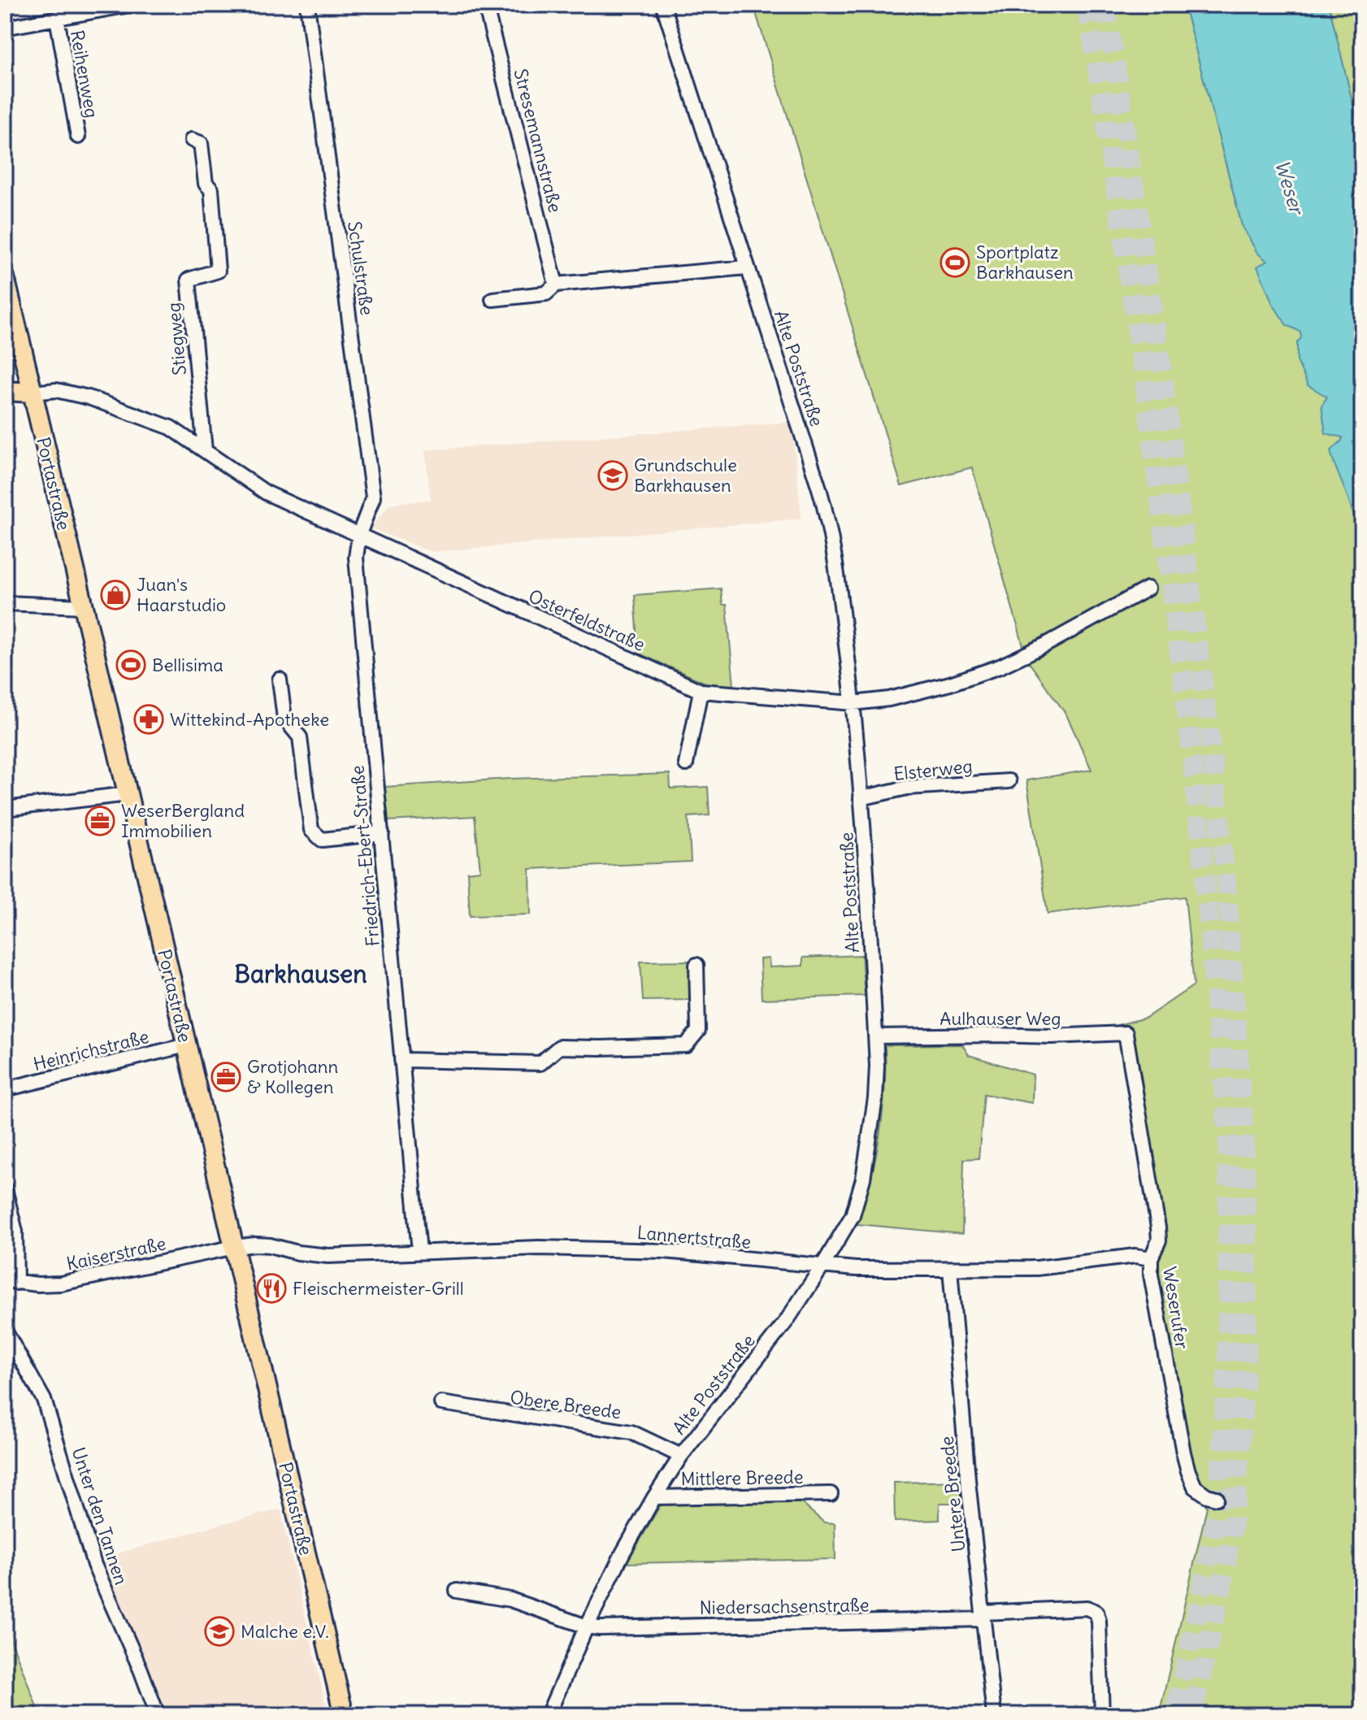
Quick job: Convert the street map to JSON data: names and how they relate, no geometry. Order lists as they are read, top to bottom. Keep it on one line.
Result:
{"streets":{"main road":["Portastraße"],"street":["Reihenweg","Stresemannstraße","Schulstraße","Stiegweg","Alte Poststraße","Osterfeldstraße","Elsterweg","Friedrich-Ebert-Straße","Aulhauser Weg","Heinrichstraße","Lannertstraße","Kaiserstraße","Weserufer","Obere Breede","Mittlere Breede","Untere Breede","Unter den Tannen","Niedersachsenstraße"]},"crossings":[["Schulstraße","Osterfeldstraße"],["Schulstraße","Friedrich-Ebert-Straße"],["Stiegweg","Osterfeldstraße"],["Alte Poststraße","Osterfeldstraße"],["Alte Poststraße","Elsterweg"],["Alte Poststraße","Aulhauser Weg"],["Alte Poststraße","Lannertstraße"],["Alte Poststraße","Obere Breede"],["Alte Poststraße","Mittlere Breede"],["Alte Poststraße","Niedersachsenstraße"],["Portastraße","Osterfeldstraße"],["Portastraße","Heinrichstraße"],["Portastraße","Lannertstraße"],["Portastraße","Kaiserstraße"],["Osterfeldstraße","Friedrich-Ebert-Straße"],["Friedrich-Ebert-Straße","Lannertstraße"],["Aulhauser Weg","Weserufer"],["Lannertstraße","Kaiserstraße"],["Lannertstraße","Weserufer"],["Lannertstraße","Untere Breede"],["Untere Breede","Niedersachsenstraße"]],"districts":["Barkhausen"],"water":["Weser"],"places":{"sports":["Sportplatz Barkhausen","Bellisima"],"school or university":["Grundschule Barkhausen","Malche e.V."],"shop":["Juan's Haarstudio"],"pharmacy":["Wittekind-Apotheke"],"office":["WeserBergland Immobilien","Grotjohann & Kollegen"],"restaurant":["Fleischermeister-Grill"]}}
